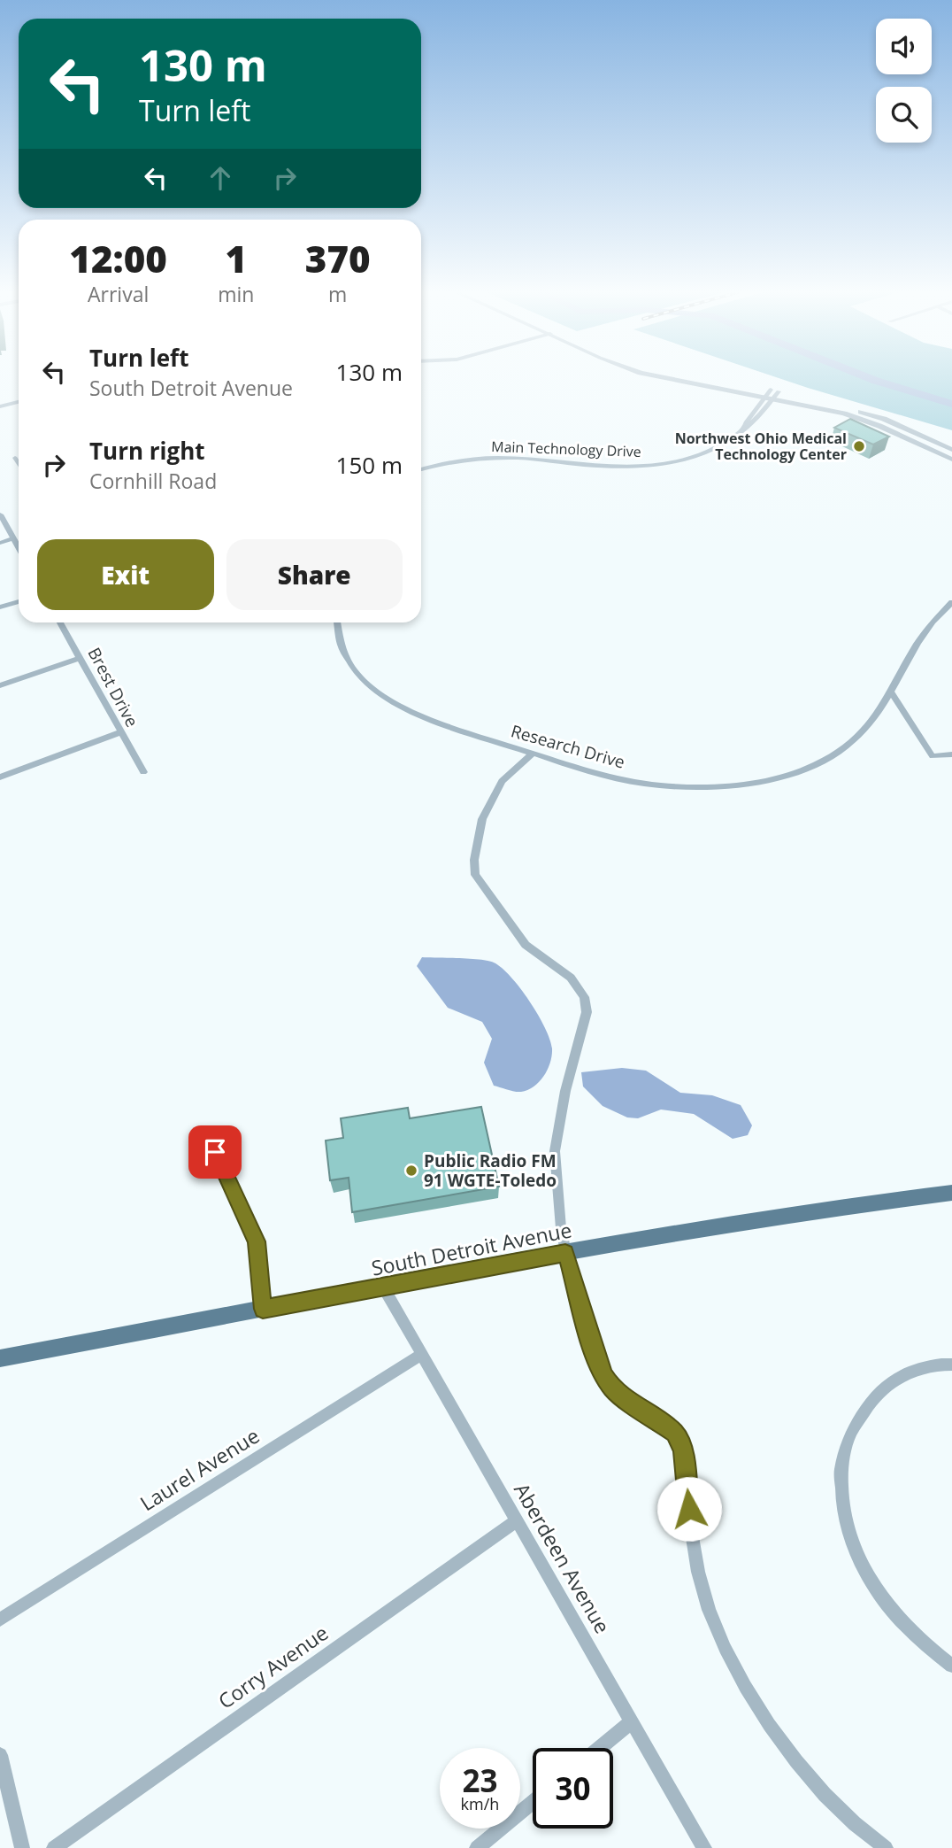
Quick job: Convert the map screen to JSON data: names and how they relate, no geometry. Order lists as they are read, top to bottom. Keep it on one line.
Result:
{"streets":{"main road":["South Detroit Avenue"],"street":["Main Technology Drive","Brest Drive","Research Drive","Laurel Avenue","Aberdeen Avenue","Corry Avenue"]},"crossings":[["South Detroit Avenue","Aberdeen Avenue"],["Laurel Avenue","Aberdeen Avenue"],["Aberdeen Avenue","Corry Avenue"]],"places":["Northwest Ohio Medical Technology Center","Public Radio FM 91 WGTE-Toledo"],"page":{"turn":["130 m","Turn left"],"eta":["12:00","Arrival","1","min","370","m"],"list":[{"name":"Turn left","note":"South Detroit Avenue","value":"130 m"},{"name":"Turn right","note":"Cornhill Road","value":"150 m"}],"buttons":["Exit","Share"],"speed":"23 km/h","limit":"30"}}
